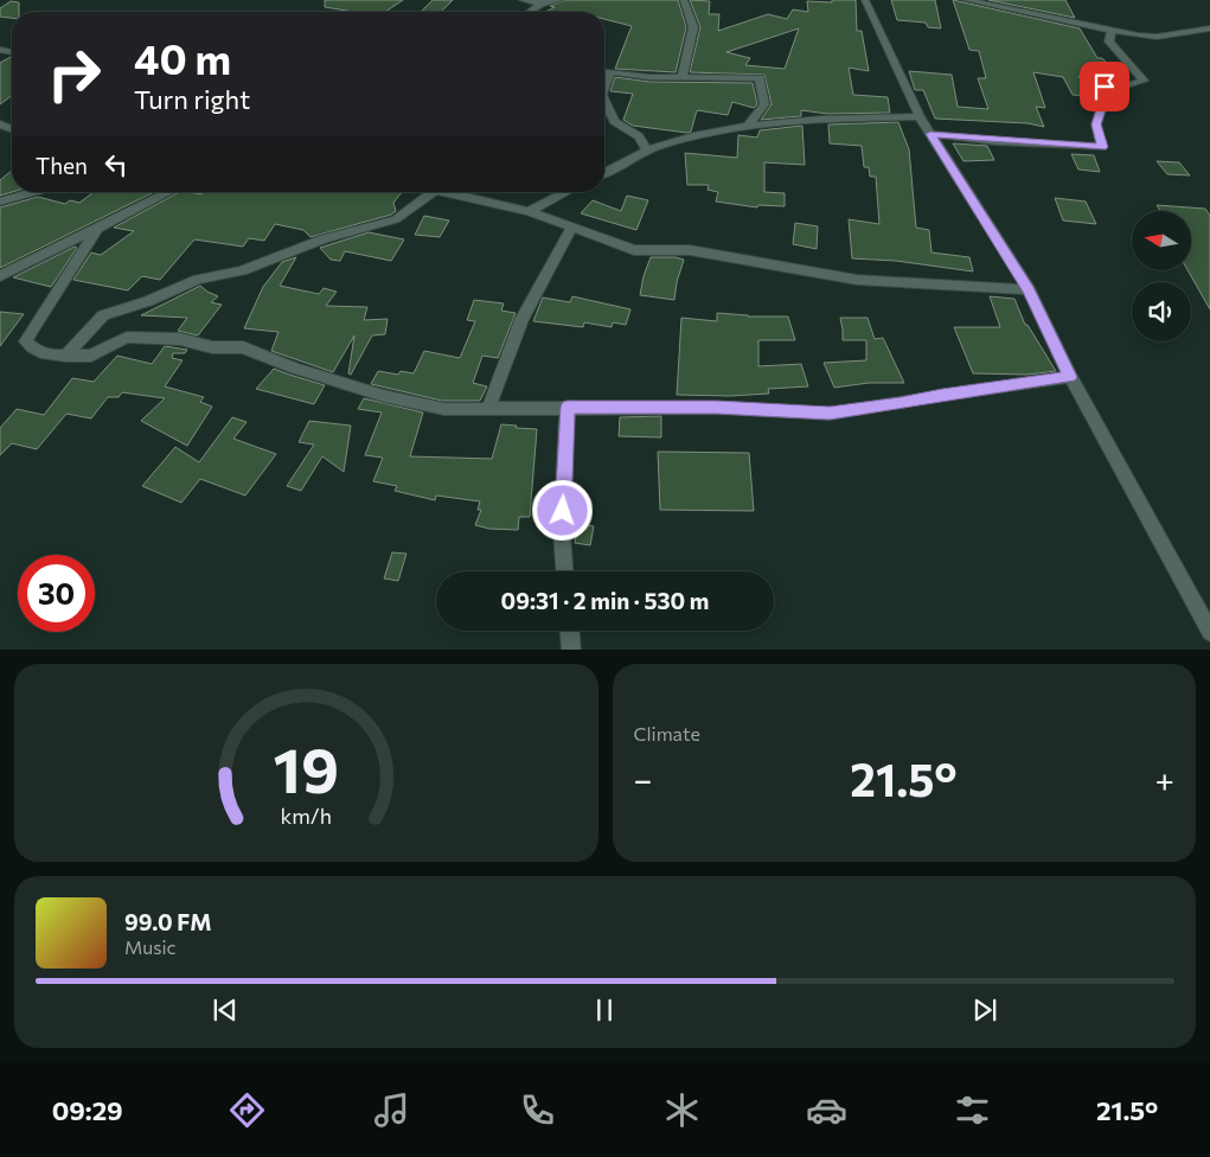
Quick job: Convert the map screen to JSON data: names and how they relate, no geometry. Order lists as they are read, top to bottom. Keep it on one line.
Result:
{"north":"left","page":{"turn":["40 m","Turn right"],"then":"Then","limit":"30","trip":"09:31 · 2 min · 530 m","tile":"Climate","heat":["−","21.5°","+"],"song":["99.0 FM","Music"],"tabs":["09:29","21.5°"],"gauge":["19","km/h"]}}
